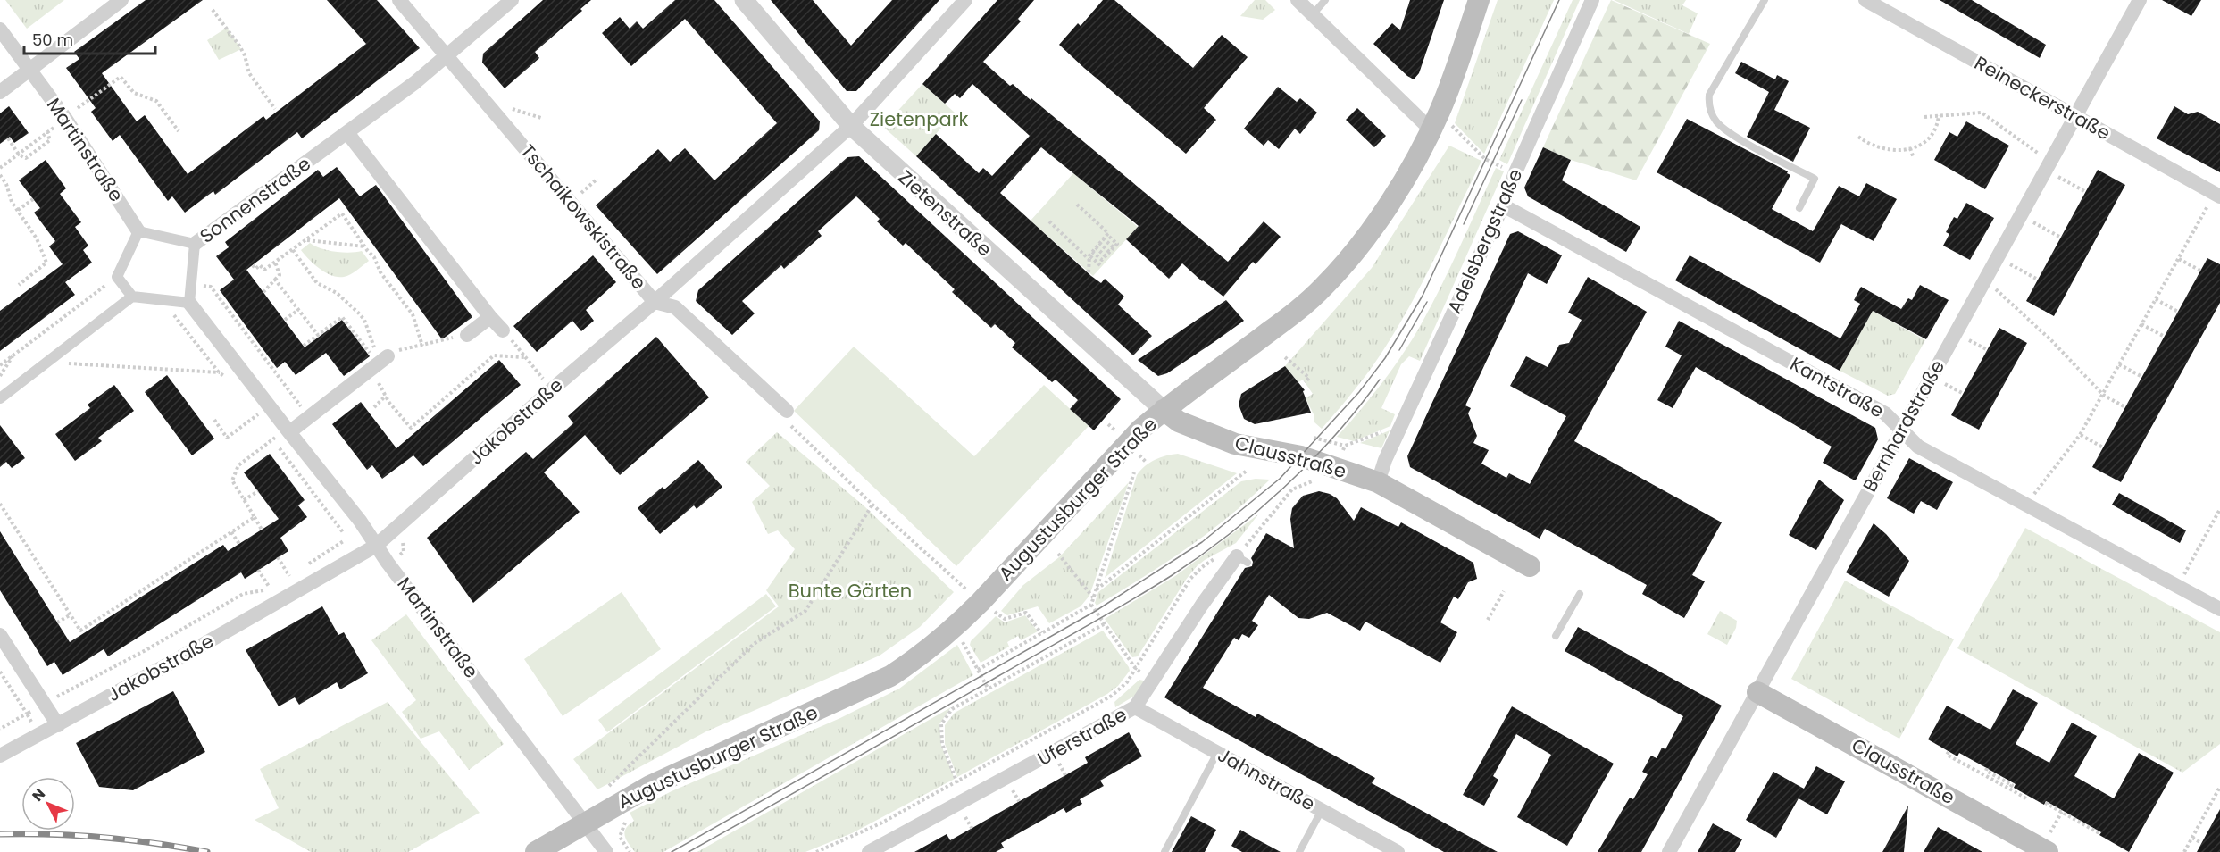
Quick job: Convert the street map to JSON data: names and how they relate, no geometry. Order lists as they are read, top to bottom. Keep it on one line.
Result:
{"streets":{"main road":["Clausstraße","Augustusburger Straße"],"street":["Reineckerstraße","Martinstraße","Sonnenstraße","Zietenstraße","Tschaikowskistraße","Adelsbergstraße","Kantstraße","Jakobstraße","Bernhardstraße","Uferstraße","Jahnstraße"]},"crossings":[["Reineckerstraße","Bernhardstraße"],["Martinstraße","Sonnenstraße"],["Martinstraße","Jakobstraße"],["Martinstraße","Augustusburger Straße"],["Sonnenstraße","Tschaikowskistraße"],["Zietenstraße","Jakobstraße"],["Zietenstraße","Clausstraße"],["Zietenstraße","Augustusburger Straße"],["Tschaikowskistraße","Jakobstraße"],["Adelsbergstraße","Kantstraße"],["Adelsbergstraße","Clausstraße"],["Kantstraße","Bernhardstraße"],["Bernhardstraße","Clausstraße"],["Clausstraße","Augustusburger Straße"],["Uferstraße","Jahnstraße"]],"parks":["Zietenpark","Bunte Gärten"],"scale_bar":"50 m","north":"top left"}
